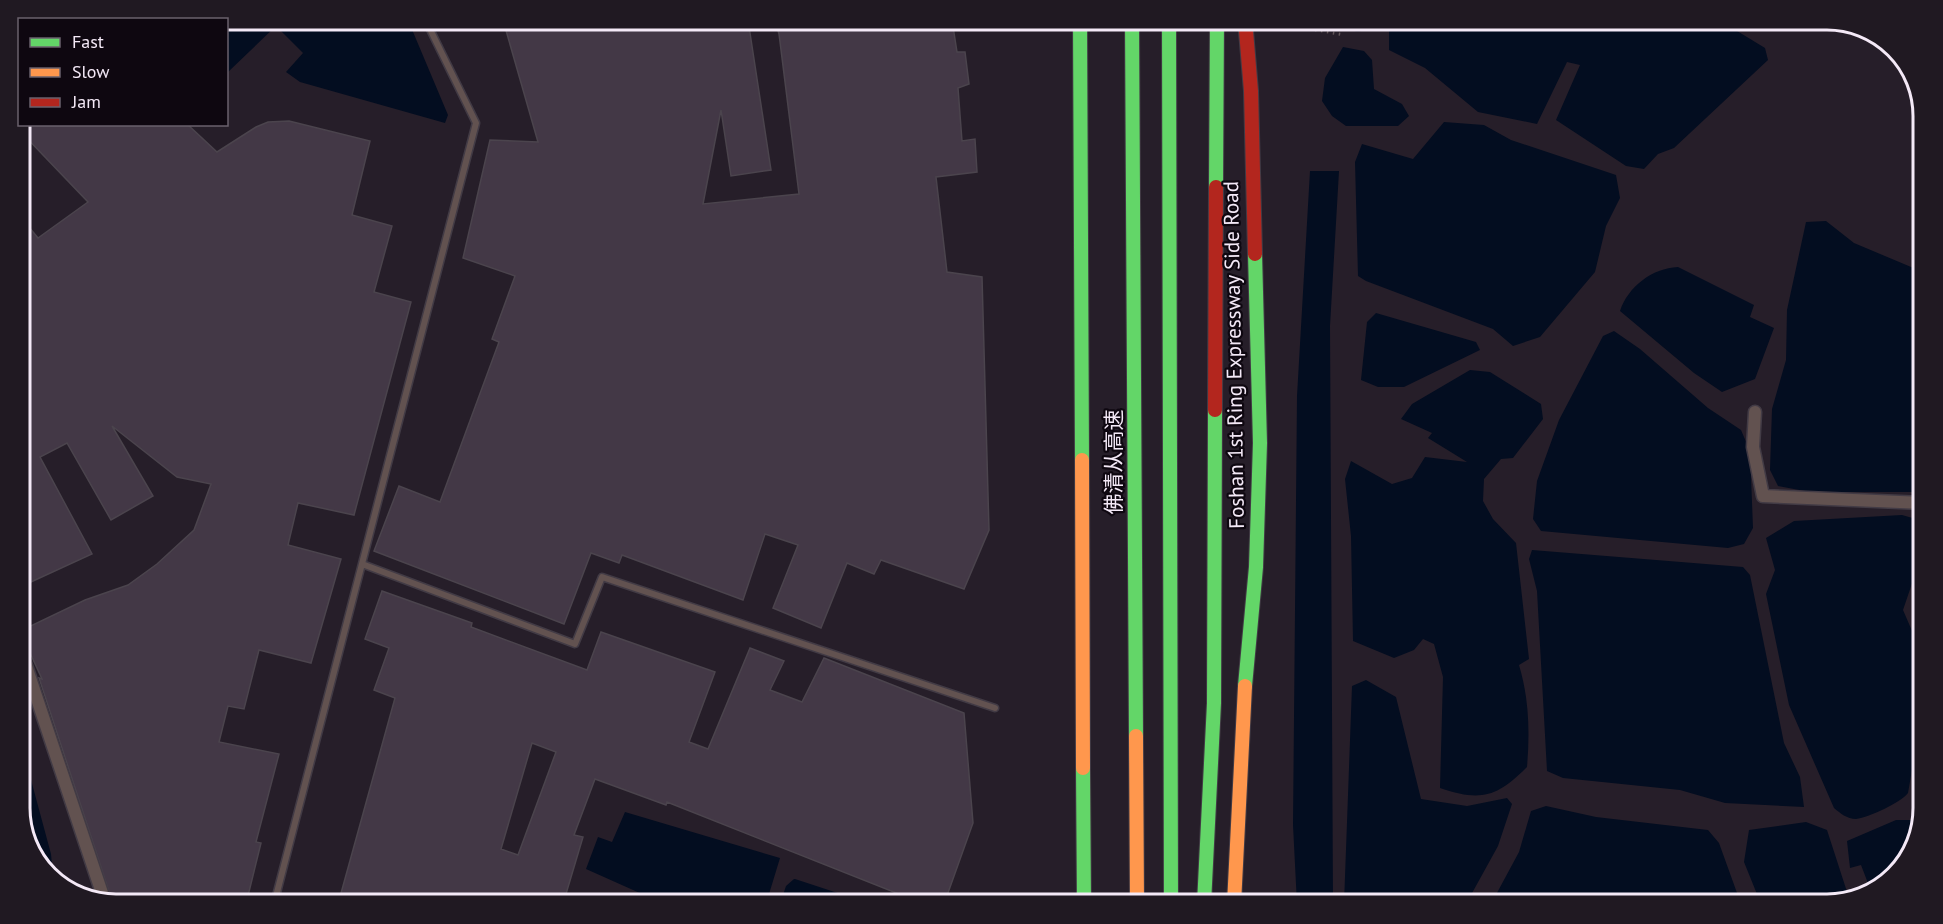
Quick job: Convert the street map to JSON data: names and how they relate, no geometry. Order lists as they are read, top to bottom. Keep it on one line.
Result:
{"streets":{"main road":["Foshan 1st Ring Expressway Side Road","佛清从高速"]},"legend":["Fast","Slow","Jam"]}
